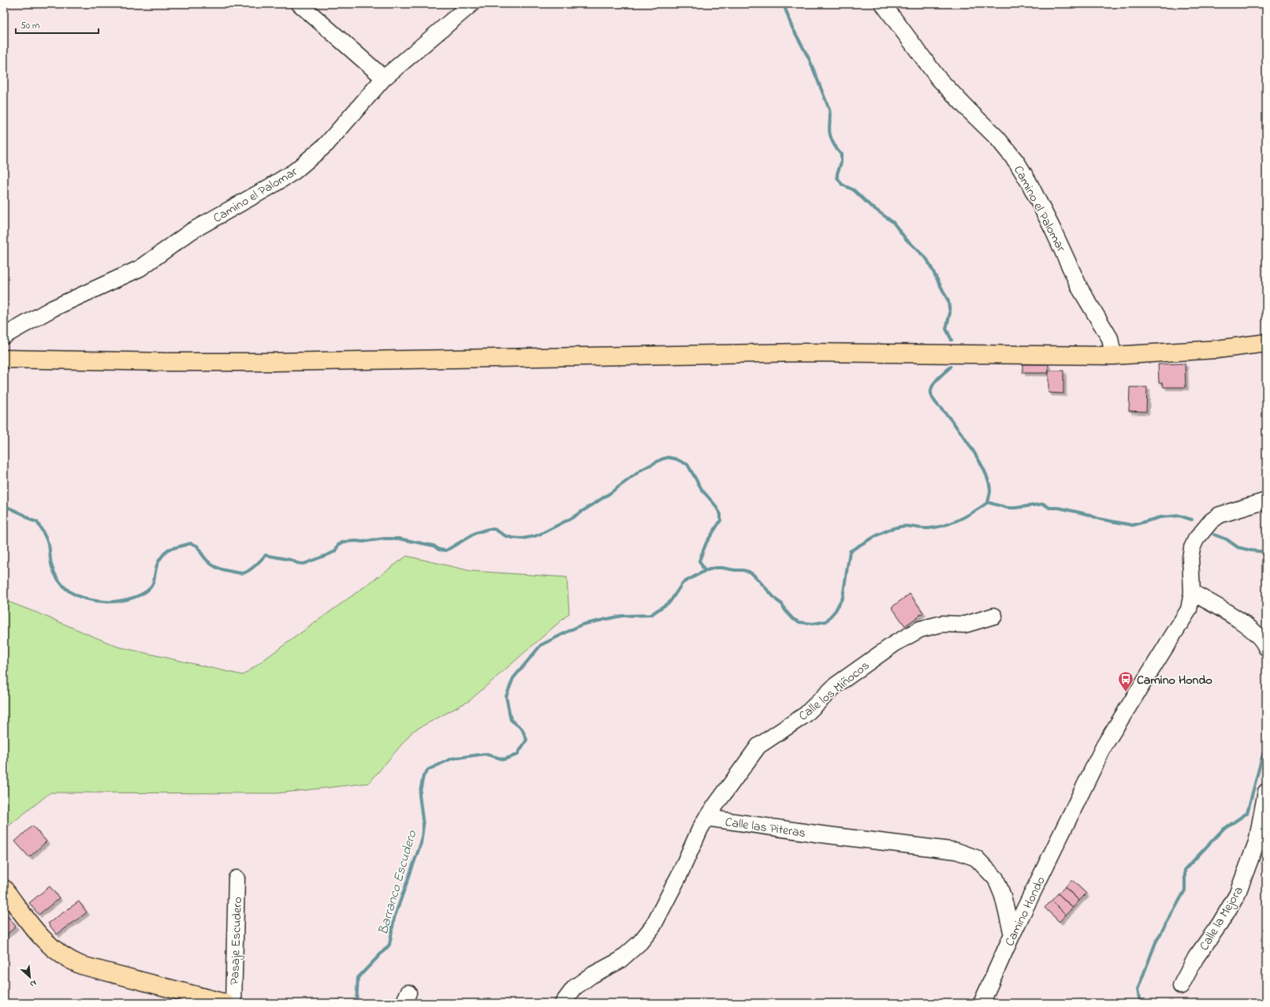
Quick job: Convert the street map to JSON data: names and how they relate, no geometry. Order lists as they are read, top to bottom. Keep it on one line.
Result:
{"streets":{"street":["Camino el Palomar","Calle los Miñocos","Calle las Piteras","Camino Hondo","Calle la Mejora","Pasaje Escudero"]},"crossings":[["Calle los Miñocos","Calle las Piteras"],["Calle las Piteras","Camino Hondo"]],"water":["Barranco Escudero"],"places":{"bus stop":["Camino Hondo"]},"scale_bar":"50 m","north":"bottom right"}
